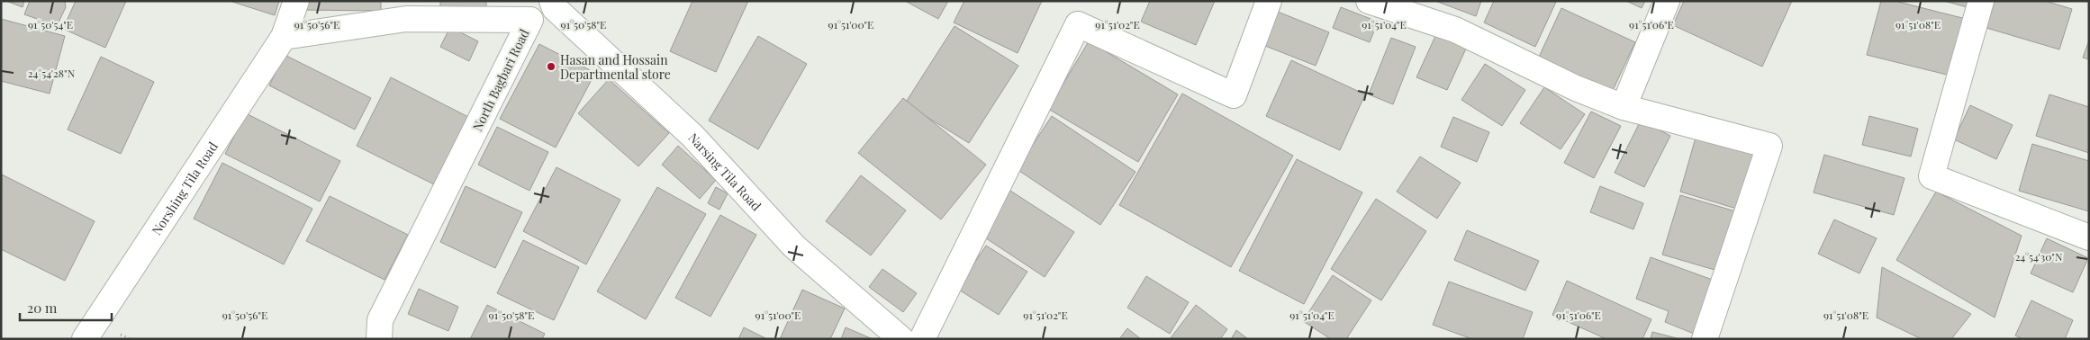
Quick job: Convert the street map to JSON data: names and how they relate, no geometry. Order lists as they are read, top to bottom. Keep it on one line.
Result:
{"streets":{"street":["North Bagbari Road","Narsing Tila Road","Norshing Tila Road"]},"crossings":[["North Bagbari Road","Norshing Tila Road"]],"places":["Hasan and Hossain Departmental store"],"scale_bar":"20 m","coordinates":["91°50'54\"E","91°50'56\"E","91°50'58\"E","91°51'00\"E","91°51'02\"E","91°51'04\"E","91°51'06\"E","91°51'08\"E","24°54'28\"N","24°54'30\"N"]}
